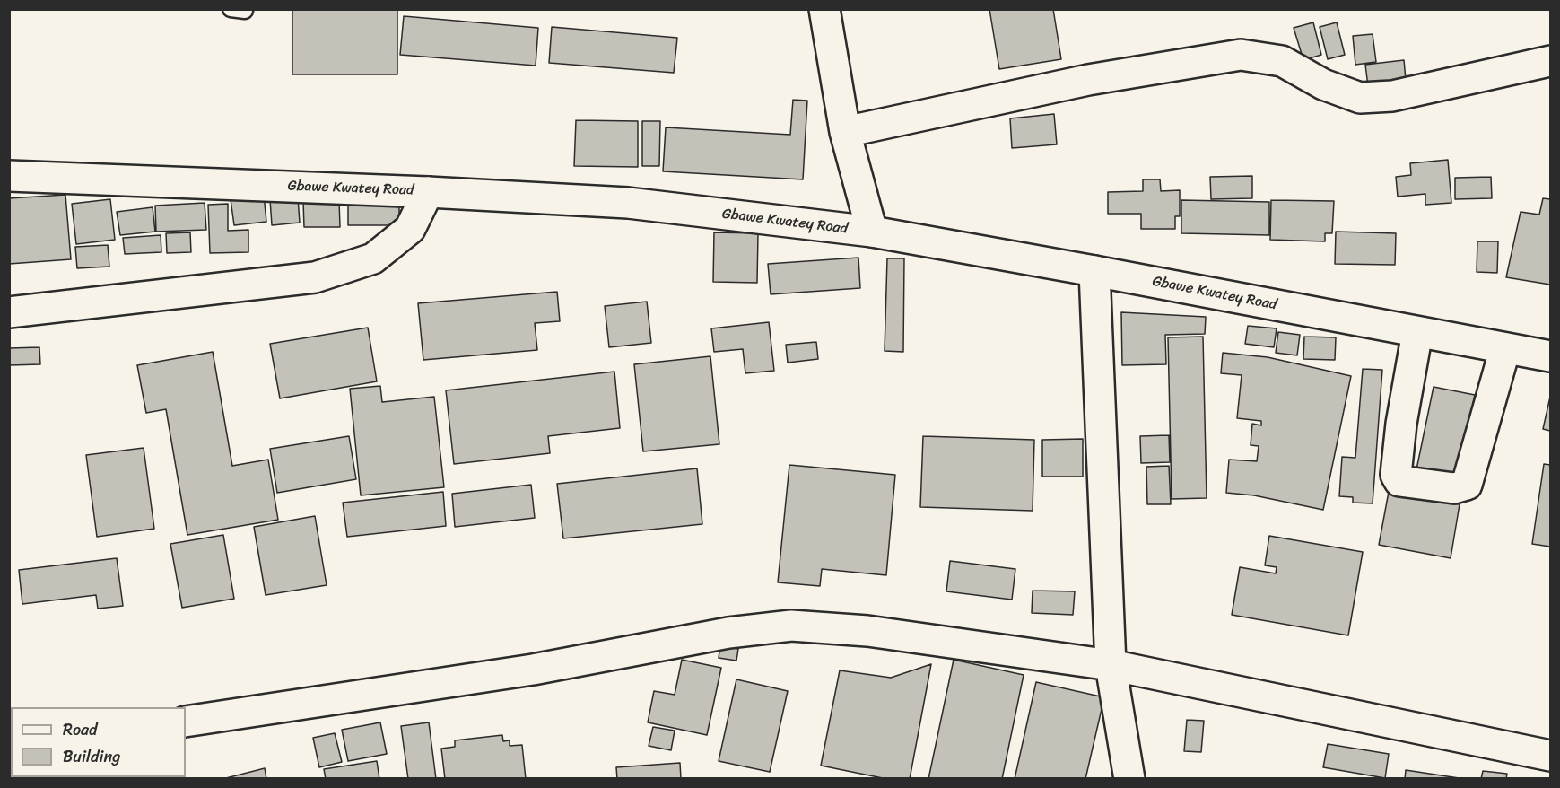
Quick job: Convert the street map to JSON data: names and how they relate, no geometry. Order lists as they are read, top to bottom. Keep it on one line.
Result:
{"streets":{"street":["Gbawe Kwatey Road"]},"legend":["Road","Building"]}
